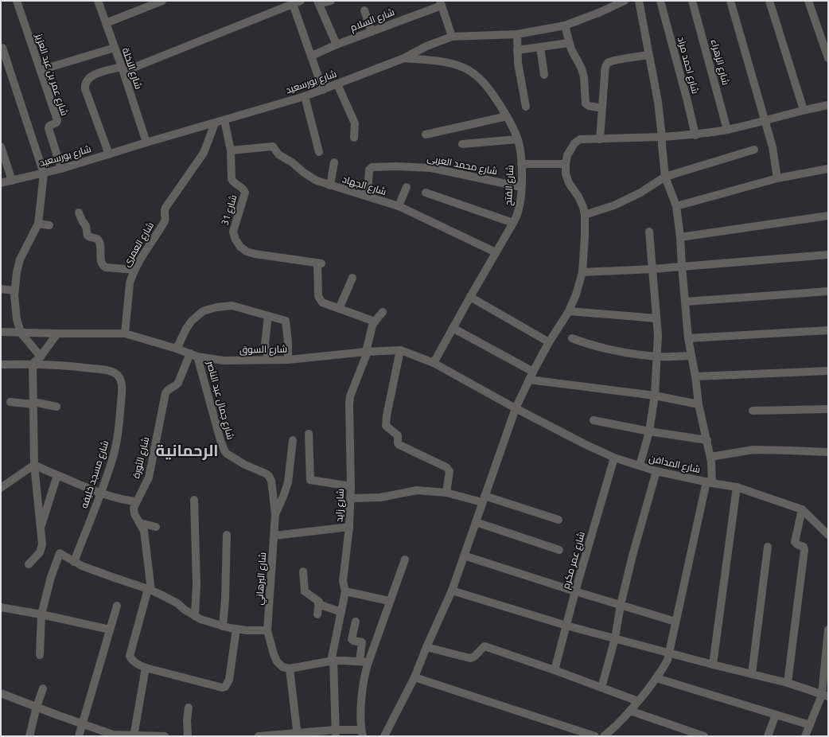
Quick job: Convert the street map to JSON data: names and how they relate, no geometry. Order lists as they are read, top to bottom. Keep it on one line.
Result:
{"streets":{"street":["شارع السلام","شارع الزهراء","شارع احمد مراد","شارع النخلة","شارع عمر بن عبد العزيز","شارع بورسعيد","شارع محمد العربى","شارع الجهاد","شارع الفتح","شارع 31","شارع العمرى","شارع السوق","شارع جمال عبد الناصر","شارع الثورة","شارع المدافن","شارع مسجد خليفه","شارع زايد","شارع عمر مكرم","شارع البرهاني"]},"crossings":[["شارع النخلة","شارع بورسعيد"],["شارع عمر بن عبد العزيز","شارع بورسعيد"],["شارع بورسعيد","شارع الفتح"],["شارع بورسعيد","شارع 31"],["شارع بورسعيد","شارع العمرى"],["شارع محمد العربى","شارع الجهاد"],["شارع محمد العربى","شارع الفتح"],["شارع الجهاد","شارع الفتح"],["شارع الجهاد","شارع 31"],["شارع الفتح","شارع السوق"],["شارع العمرى","شارع السوق"],["شارع السوق","شارع جمال عبد الناصر"],["شارع السوق","شارع الثورة"],["شارع السوق","شارع المدافن"],["شارع السوق","شارع زايد"],["شارع جمال عبد الناصر","شارع الثورة"],["شارع جمال عبد الناصر","شارع البرهاني"],["شارع المدافن","شارع عمر مكرم"]],"districts":["الرحمانية"]}
